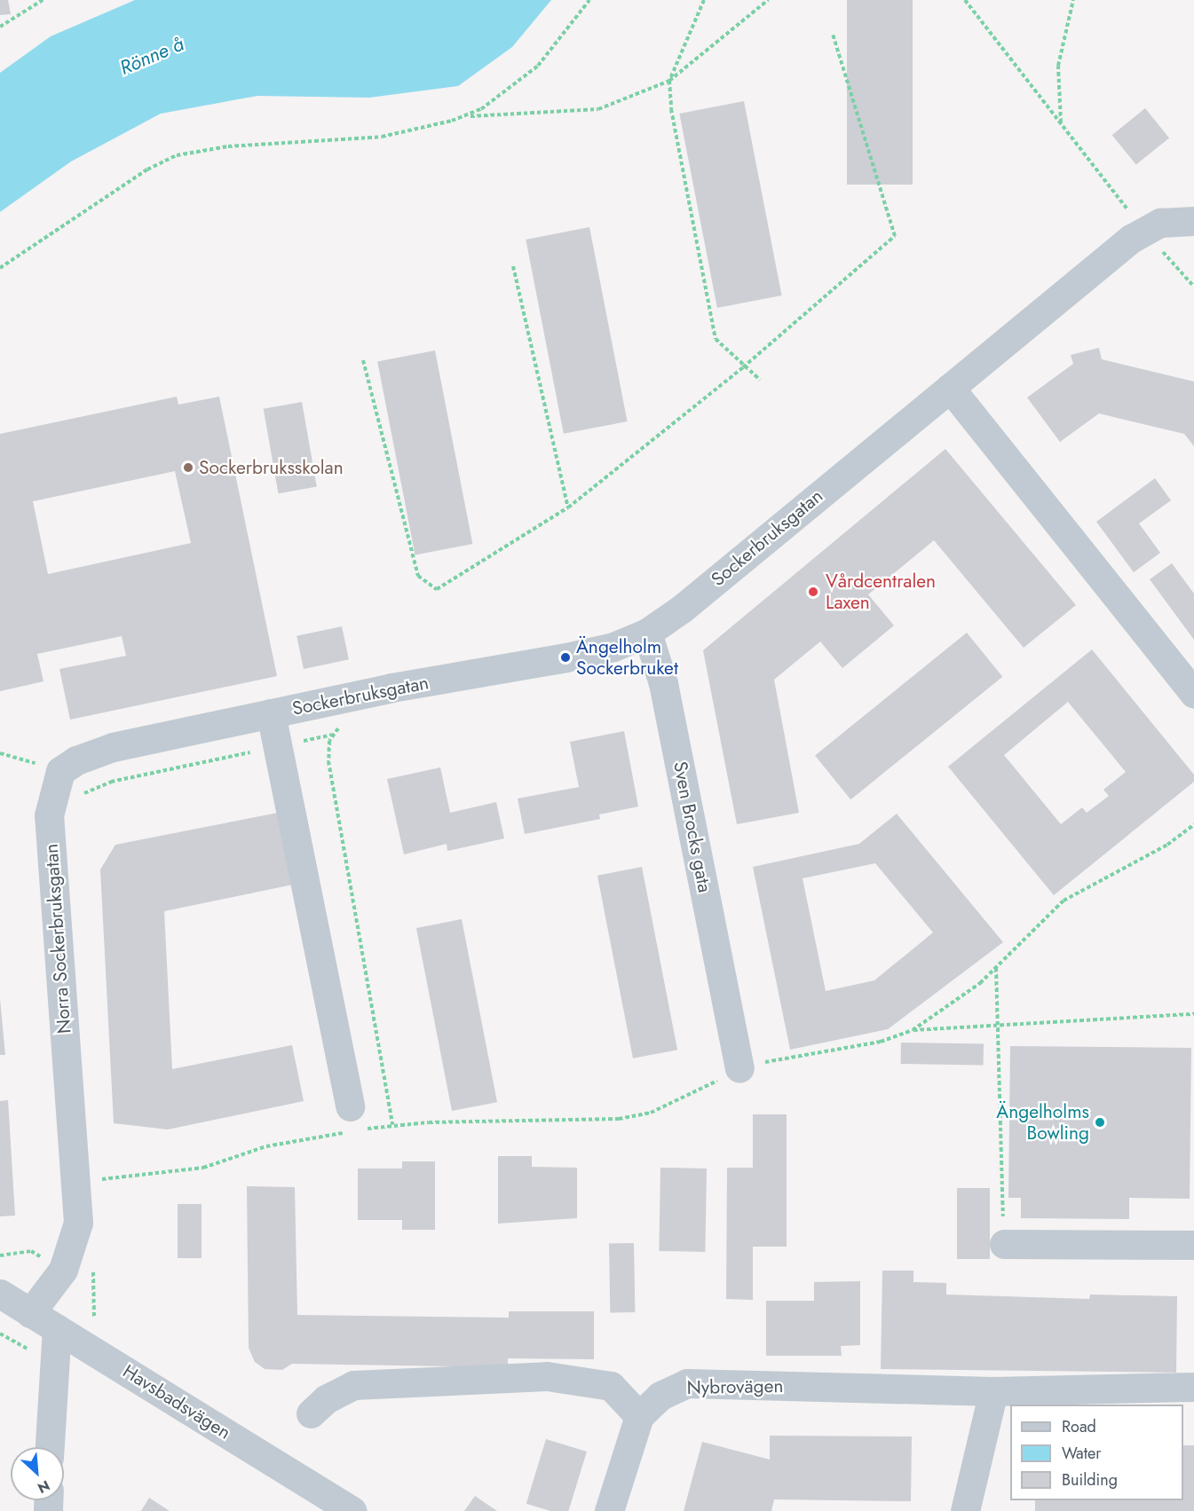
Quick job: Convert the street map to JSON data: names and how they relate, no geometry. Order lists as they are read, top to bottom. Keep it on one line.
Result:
{"streets":{"street":["Sockerbruksgatan","Sven Brocks gata","Norra Sockerbruksgatan","Nybrovägen","Havsbadsvägen"]},"crossings":[["Sockerbruksgatan","Sven Brocks gata"],["Norra Sockerbruksgatan","Havsbadsvägen"]],"water":["Rönne å"],"places":["Sockerbruksskolan","Vårdcentralen Laxen","Ängelholm Sockerbruket","Ängelholms Bowling"],"legend":["Road","Water","Building"],"north":"bottom right"}
